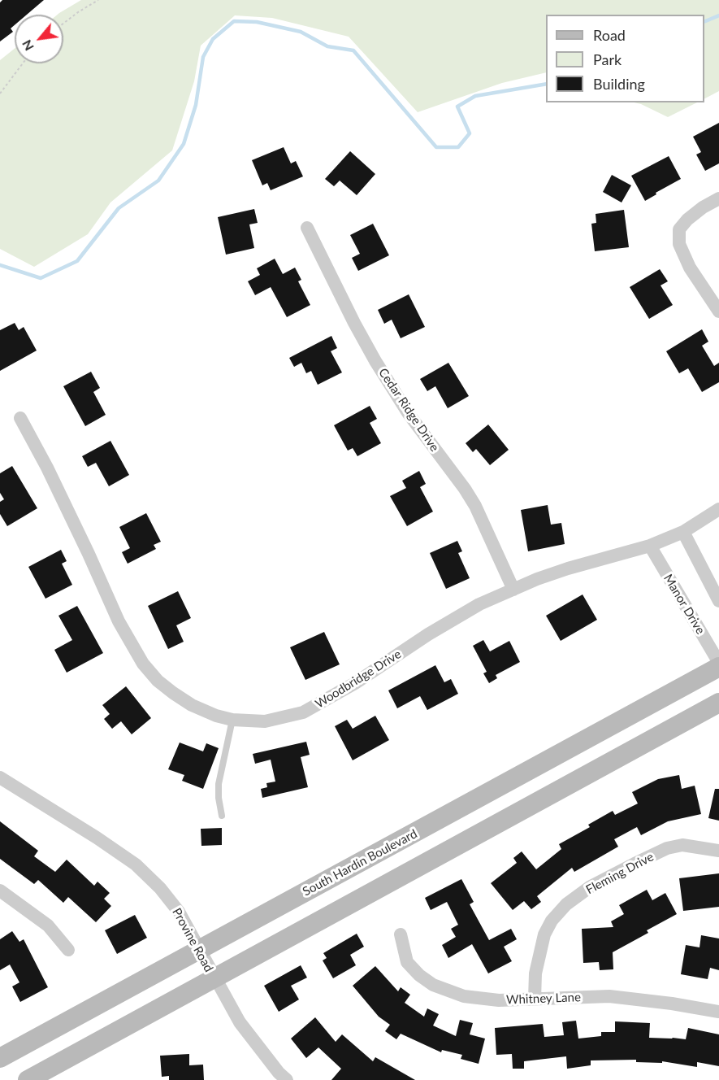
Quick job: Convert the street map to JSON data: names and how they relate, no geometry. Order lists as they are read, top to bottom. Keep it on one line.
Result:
{"streets":{"main road":["South Hardin Boulevard"],"street":["Cedar Ridge Drive","Manor Drive","Woodbridge Drive","Fleming Drive","Provine Road","Whitney Lane"]},"crossings":[["Cedar Ridge Drive","Woodbridge Drive"],["Manor Drive","Woodbridge Drive"],["South Hardin Boulevard","Provine Road"],["Fleming Drive","Whitney Lane"]],"legend":["Road","Park","Building"],"north":"bottom left"}
